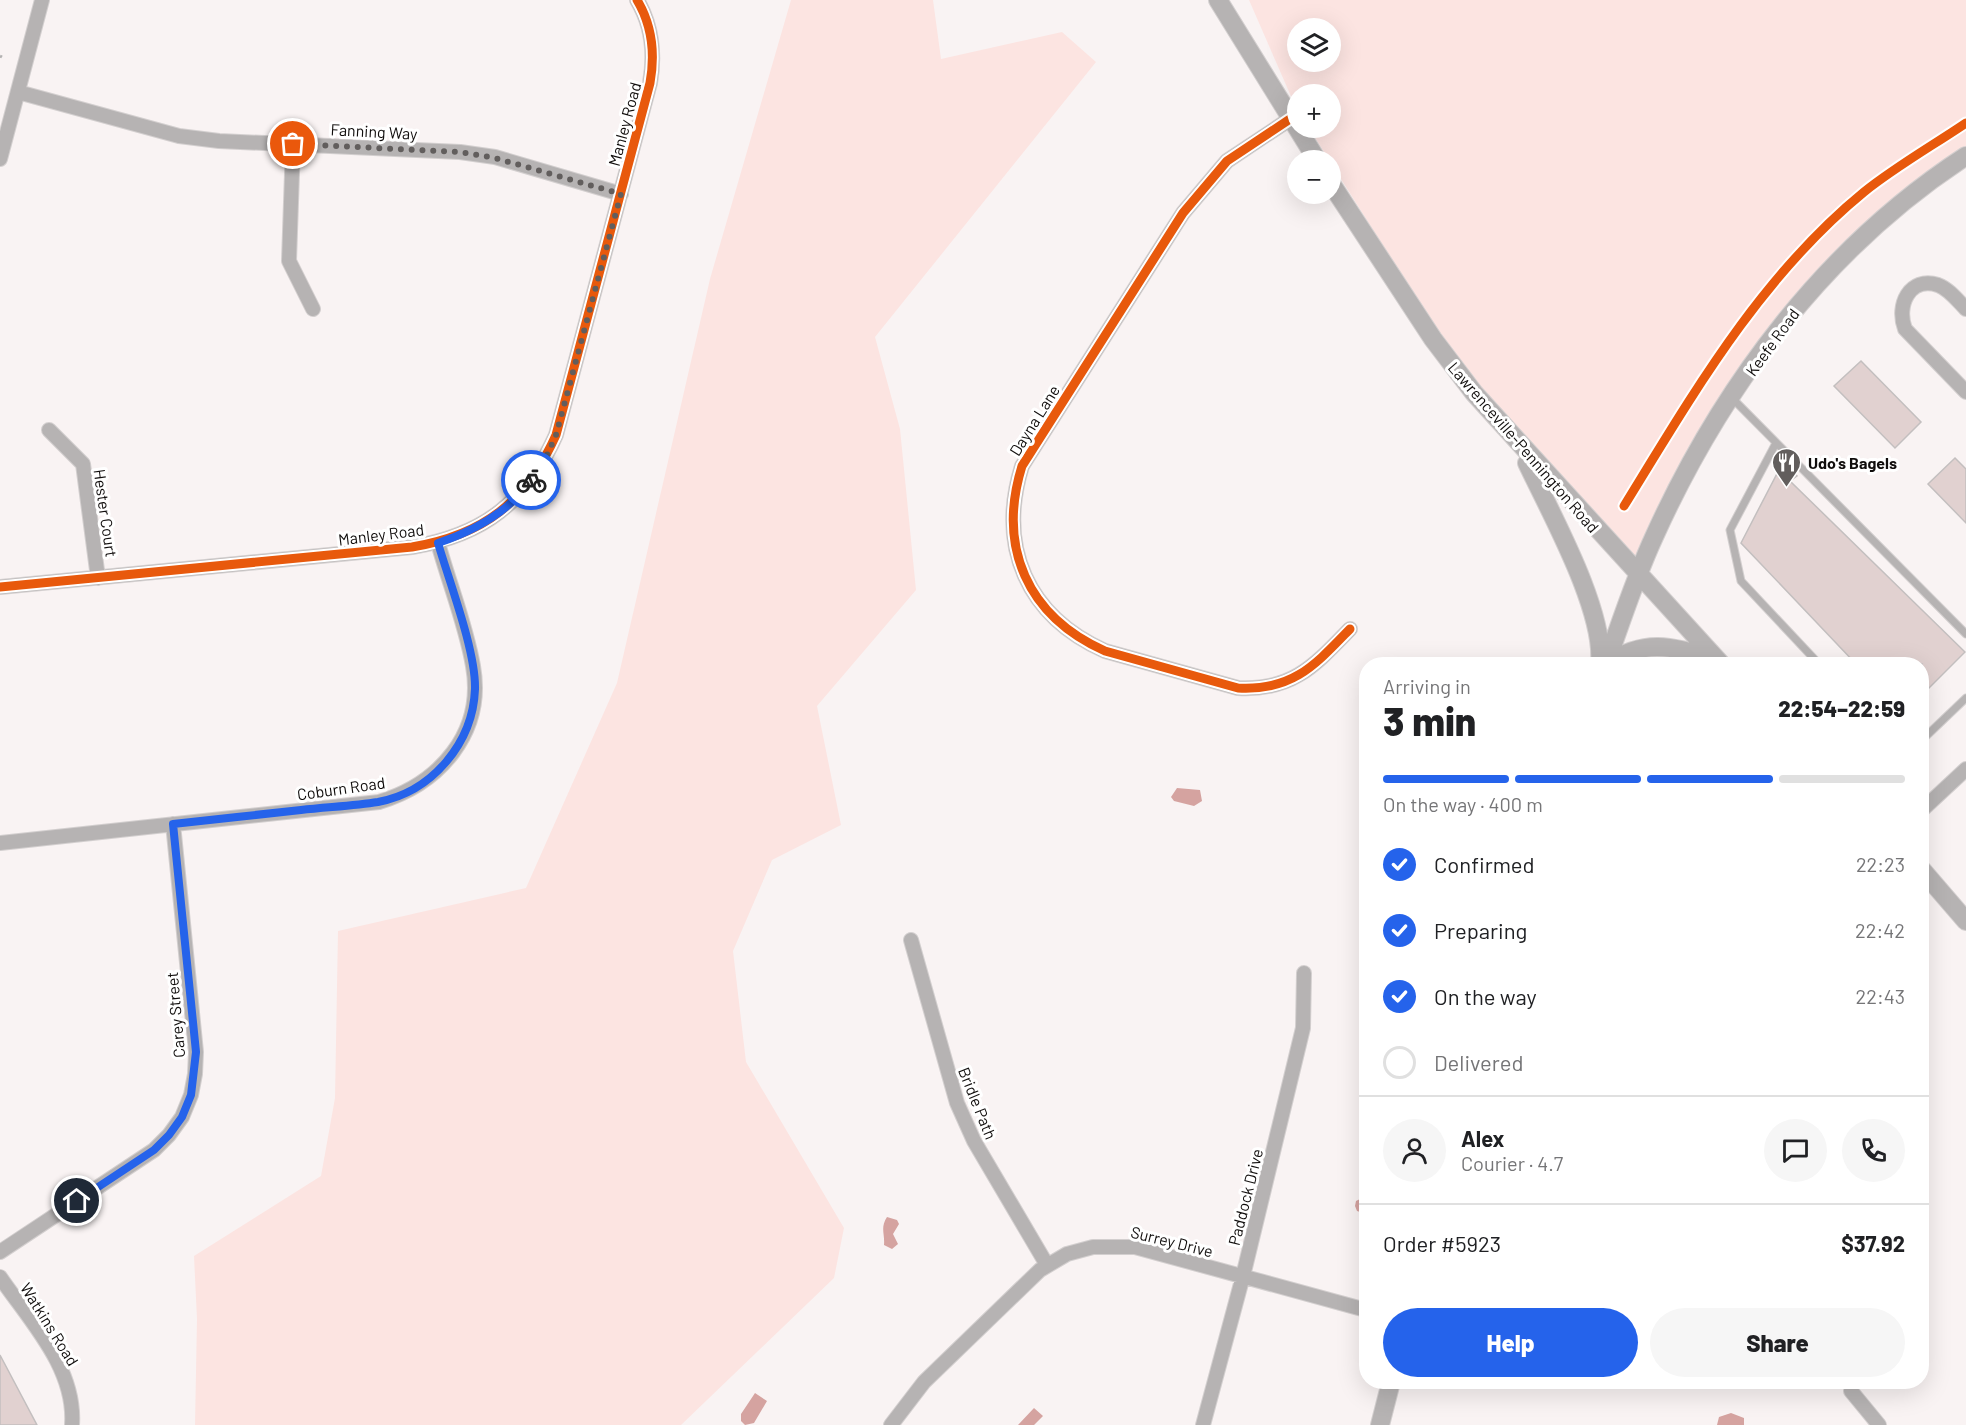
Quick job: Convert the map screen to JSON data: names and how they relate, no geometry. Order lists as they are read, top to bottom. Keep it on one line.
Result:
{"streets":{"street":["Manley Road","Fanning Way","Keefe Road","Dayna Lane","Lawrenceville-Pennington Road","Hester Court","Coburn Road","Carey Street","Bridle Path","Paddock Drive","Surrey Drive","Watkins Road"]},"crossings":[["Manley Road","Fanning Way"],["Manley Road","Hester Court"],["Manley Road","Coburn Road"],["Keefe Road","Lawrenceville-Pennington Road"],["Coburn Road","Carey Street"],["Bridle Path","Surrey Drive"],["Paddock Drive","Surrey Drive"]],"places":{"restaurant":["Udo's Bagels"]},"page":{"map_buttons":["+","−"],"heading":["3 min","Arriving in","22:54–22:59"],"panel":["Alex","Courier · 4.7","Order #5923","$37.92"],"bar":"On the way · 400 m","list":[["Confirmed","22:23"],["Preparing","22:42"],["On the way","22:43"],"Delivered"],"buttons":["Help","Share"]}}
